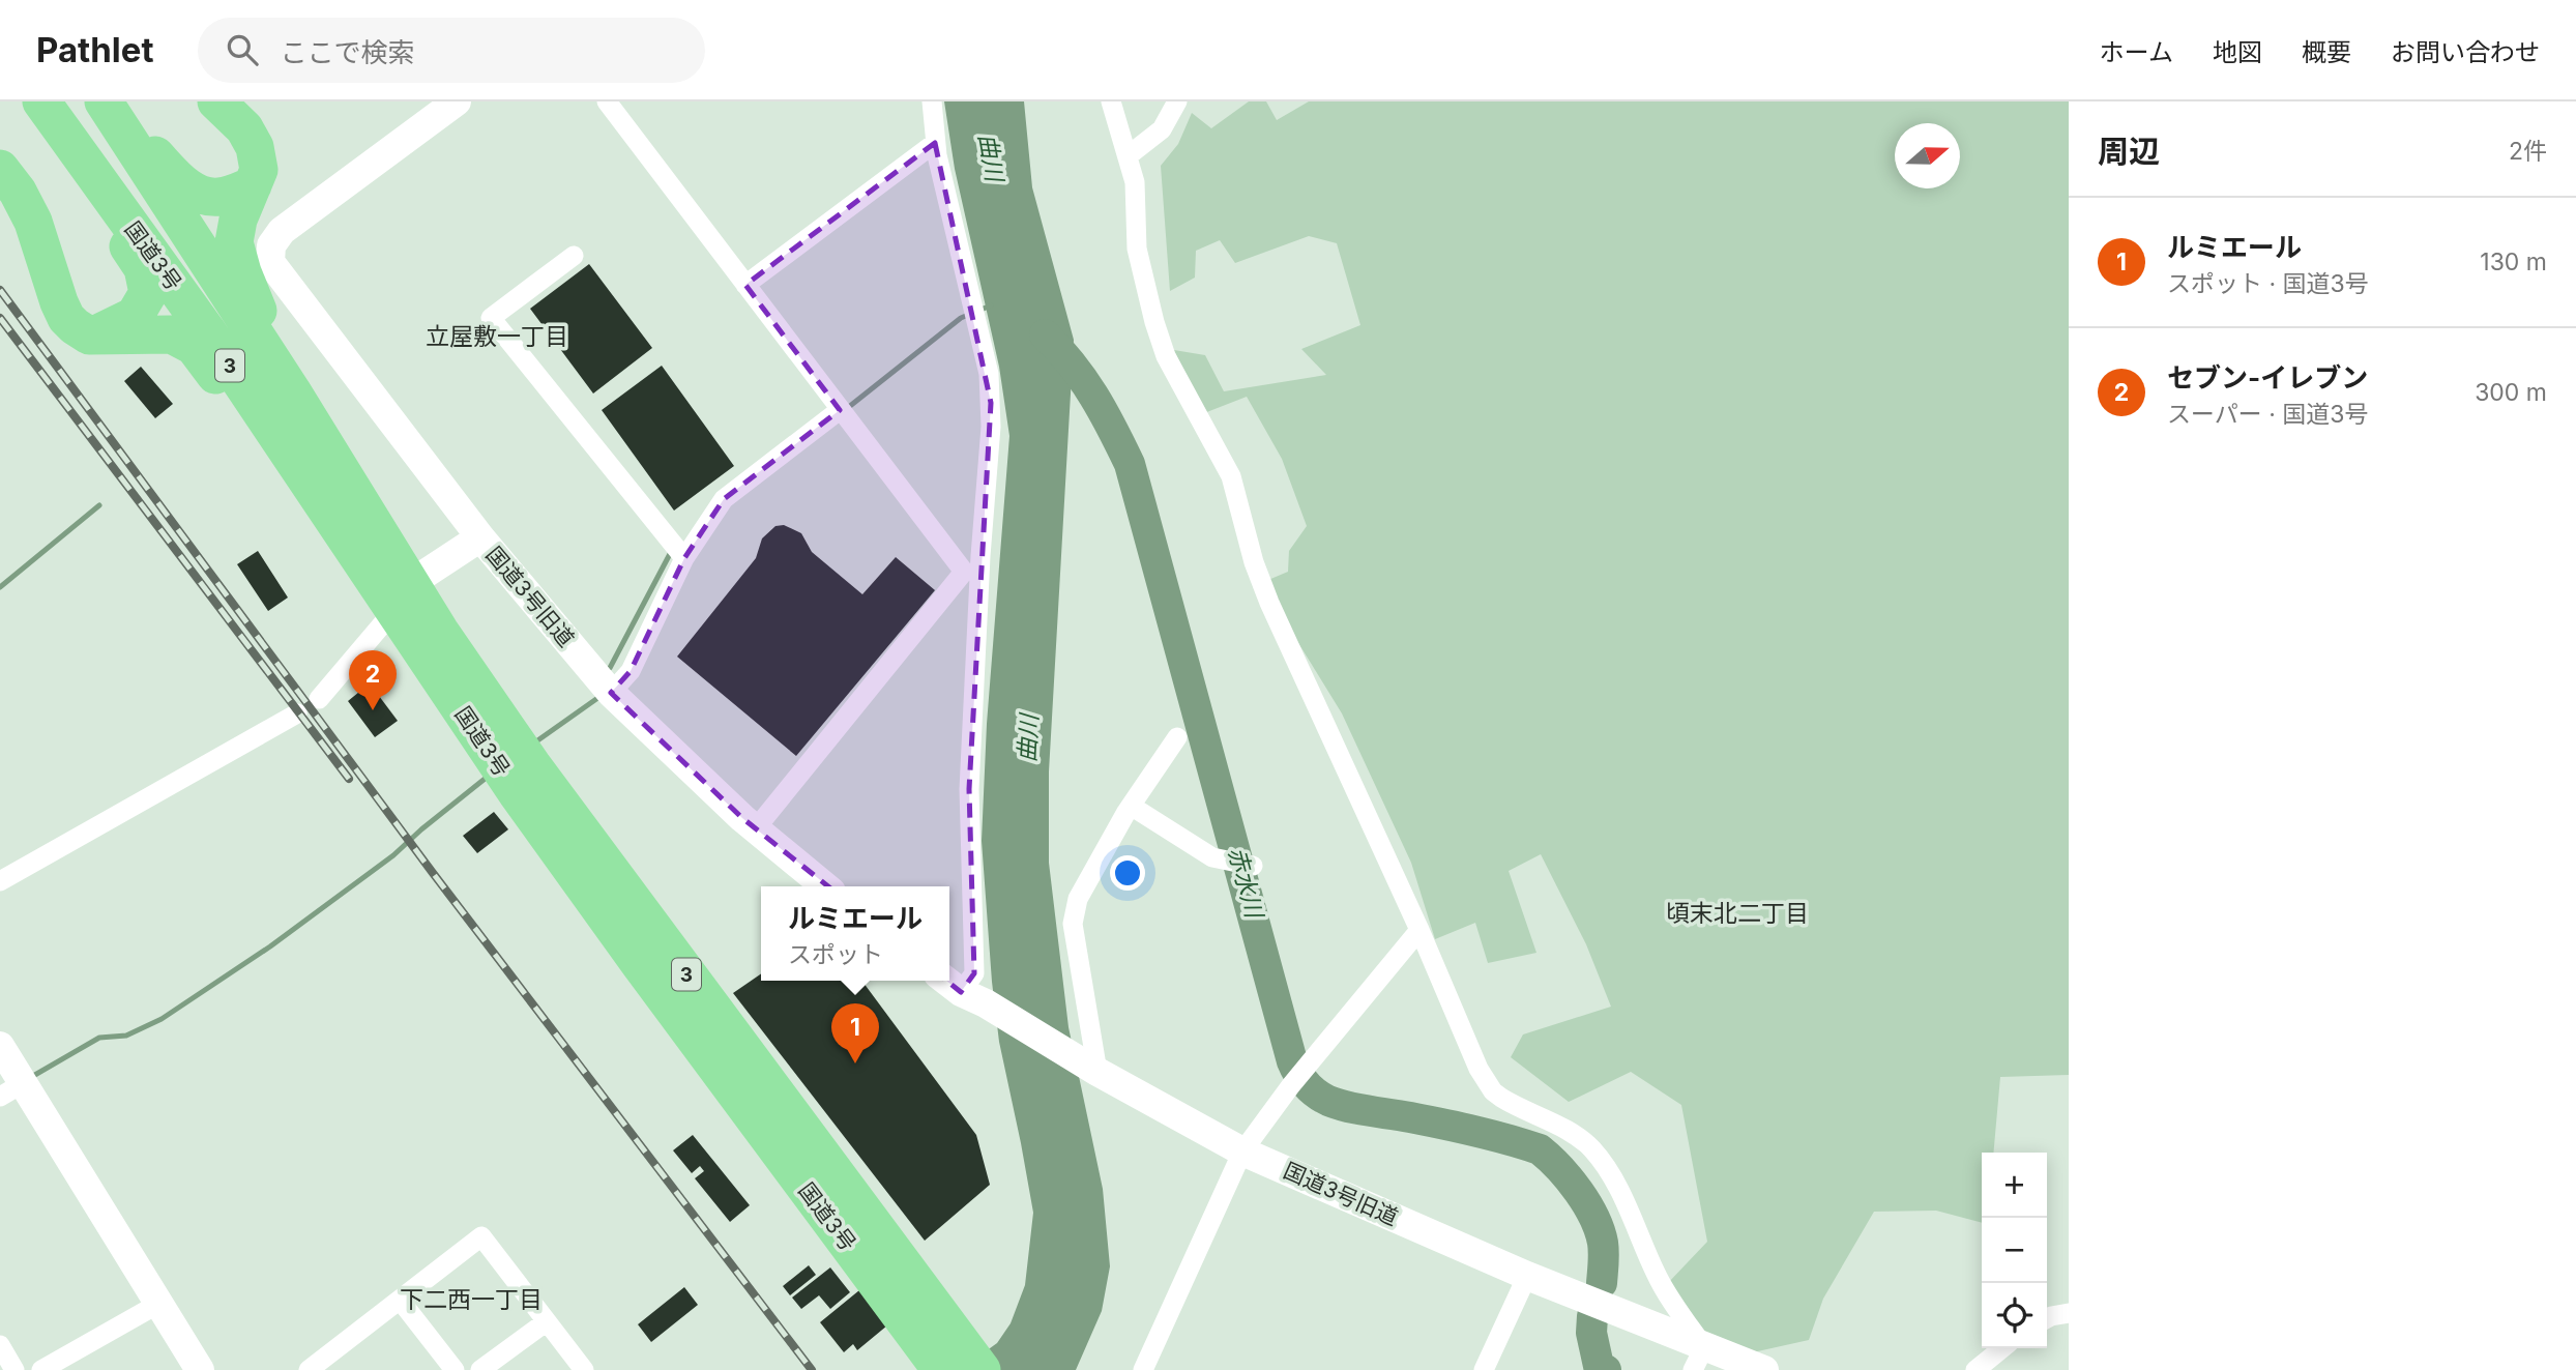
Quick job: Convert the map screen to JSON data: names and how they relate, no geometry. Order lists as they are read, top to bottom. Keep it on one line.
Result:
{"streets":{"highway":["国道3号","3"],"street":["国道3号旧道"]},"districts":["立屋敷一丁目","頃末北二丁目","下二西一丁目"],"water":["曲川","赤水川"],"north":"right","page":{"header":"Pathlet","search":"ここで検索","nav":["ホーム","地図","概要","お問い合わせ"],"heading":["周辺","2件"],"list":[{"mark":"1","name":"ルミエール","note":"スポット · 国道3号","value":"130 m"},{"mark":"2","name":"セブン-イレブン","note":"スーパー · 国道3号","value":"300 m"}],"pins":["2","1"],"popup":["ルミエール","スポット"],"map_buttons":["+","−"]}}
